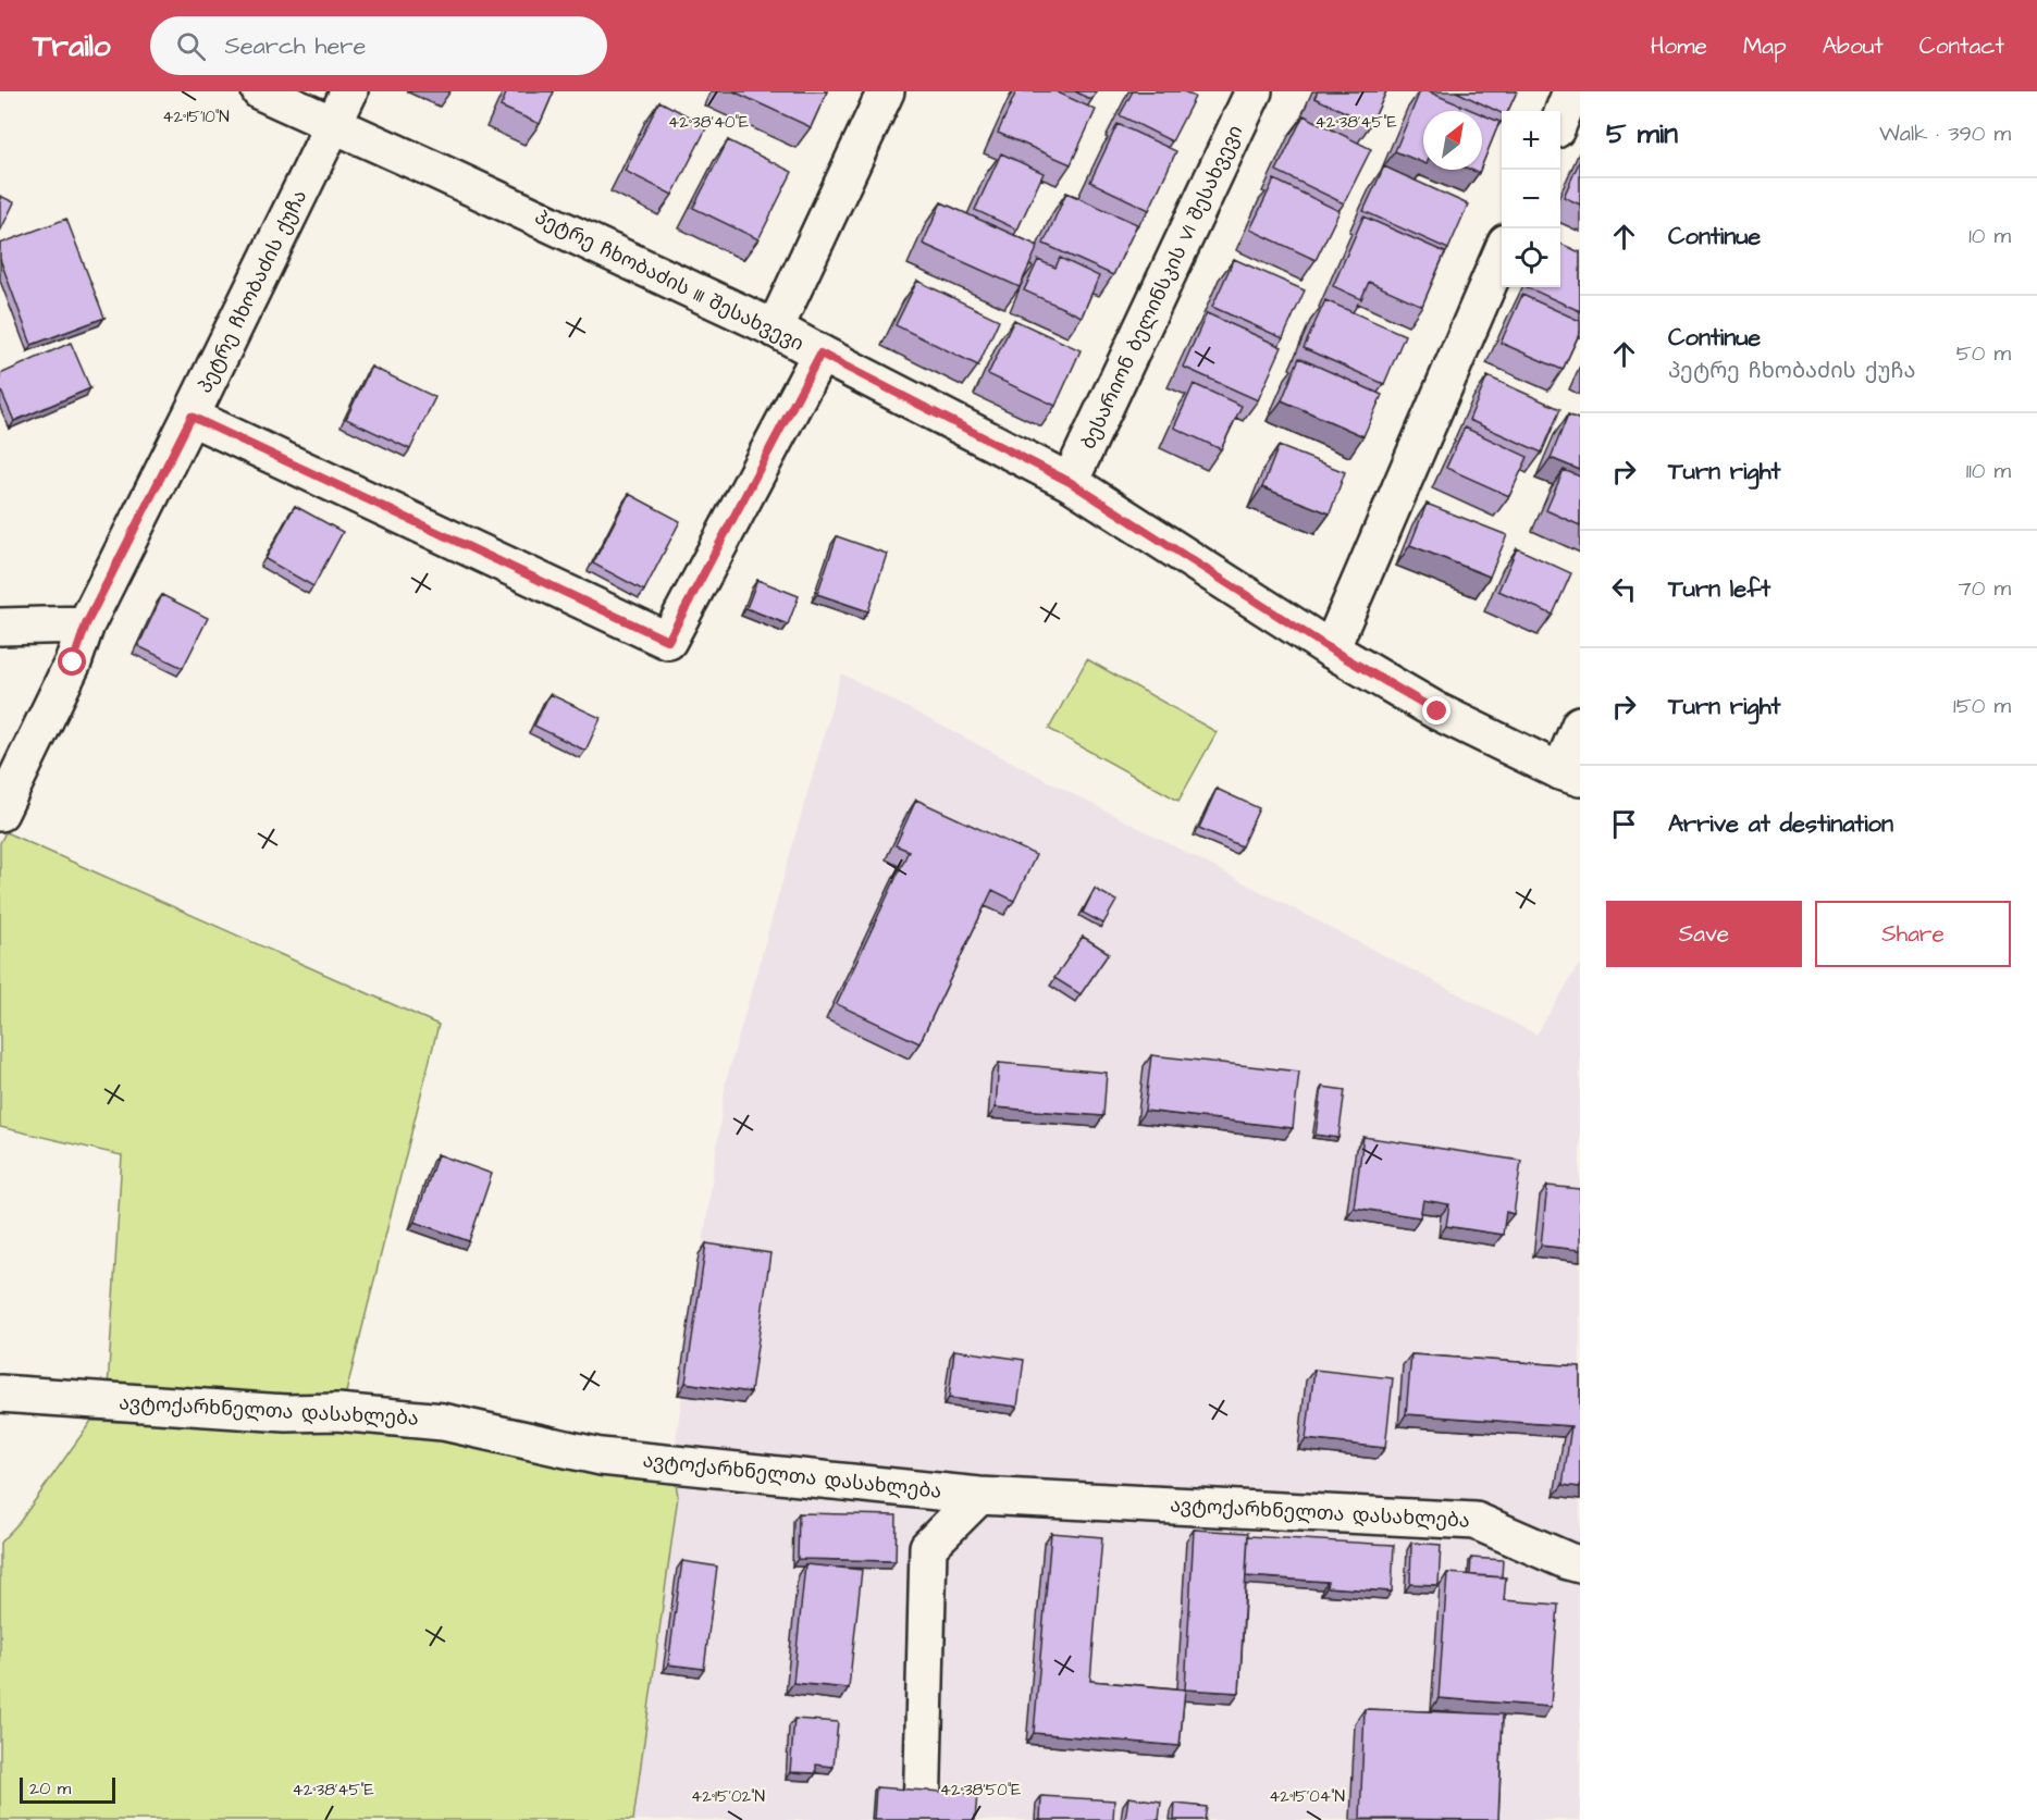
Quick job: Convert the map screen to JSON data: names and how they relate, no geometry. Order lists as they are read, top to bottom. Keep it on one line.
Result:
{"streets":{"street":["პეტრე ჩხობაძის III შესახვევი","ბესარიონ ბელინსკის VI შესახვევი","პეტრე ჩხობაძის ქუჩა","ავტოქარხნელთა დასახლება"]},"crossings":[["პეტრე ჩხობაძის III შესახვევი","ბესარიონ ბელინსკის VI შესახვევი"],["პეტრე ჩხობაძის III შესახვევი","პეტრე ჩხობაძის ქუჩა"]],"scale_bar":"20 m","north":"top right","page":{"header":"Trailo","search":"Search here","nav":["Home","Map","About","Contact"],"heading":["5 min","Walk · 390 m"],"map_buttons":["+","−"],"list":[["Continue","10 m"],["Continue","პეტრე ჩხობაძის ქუჩა","50 m"],["Turn right","110 m"],["Turn left","70 m"],["Turn right","150 m"],"Arrive at destination"],"buttons":["Save","Share"],"scale":"20 m"},"coordinates":["42°15'10\"N","42°38'40\"E","42°38'45\"E","42°38'50\"E","42°15'02\"N","42°15'04\"N"]}
